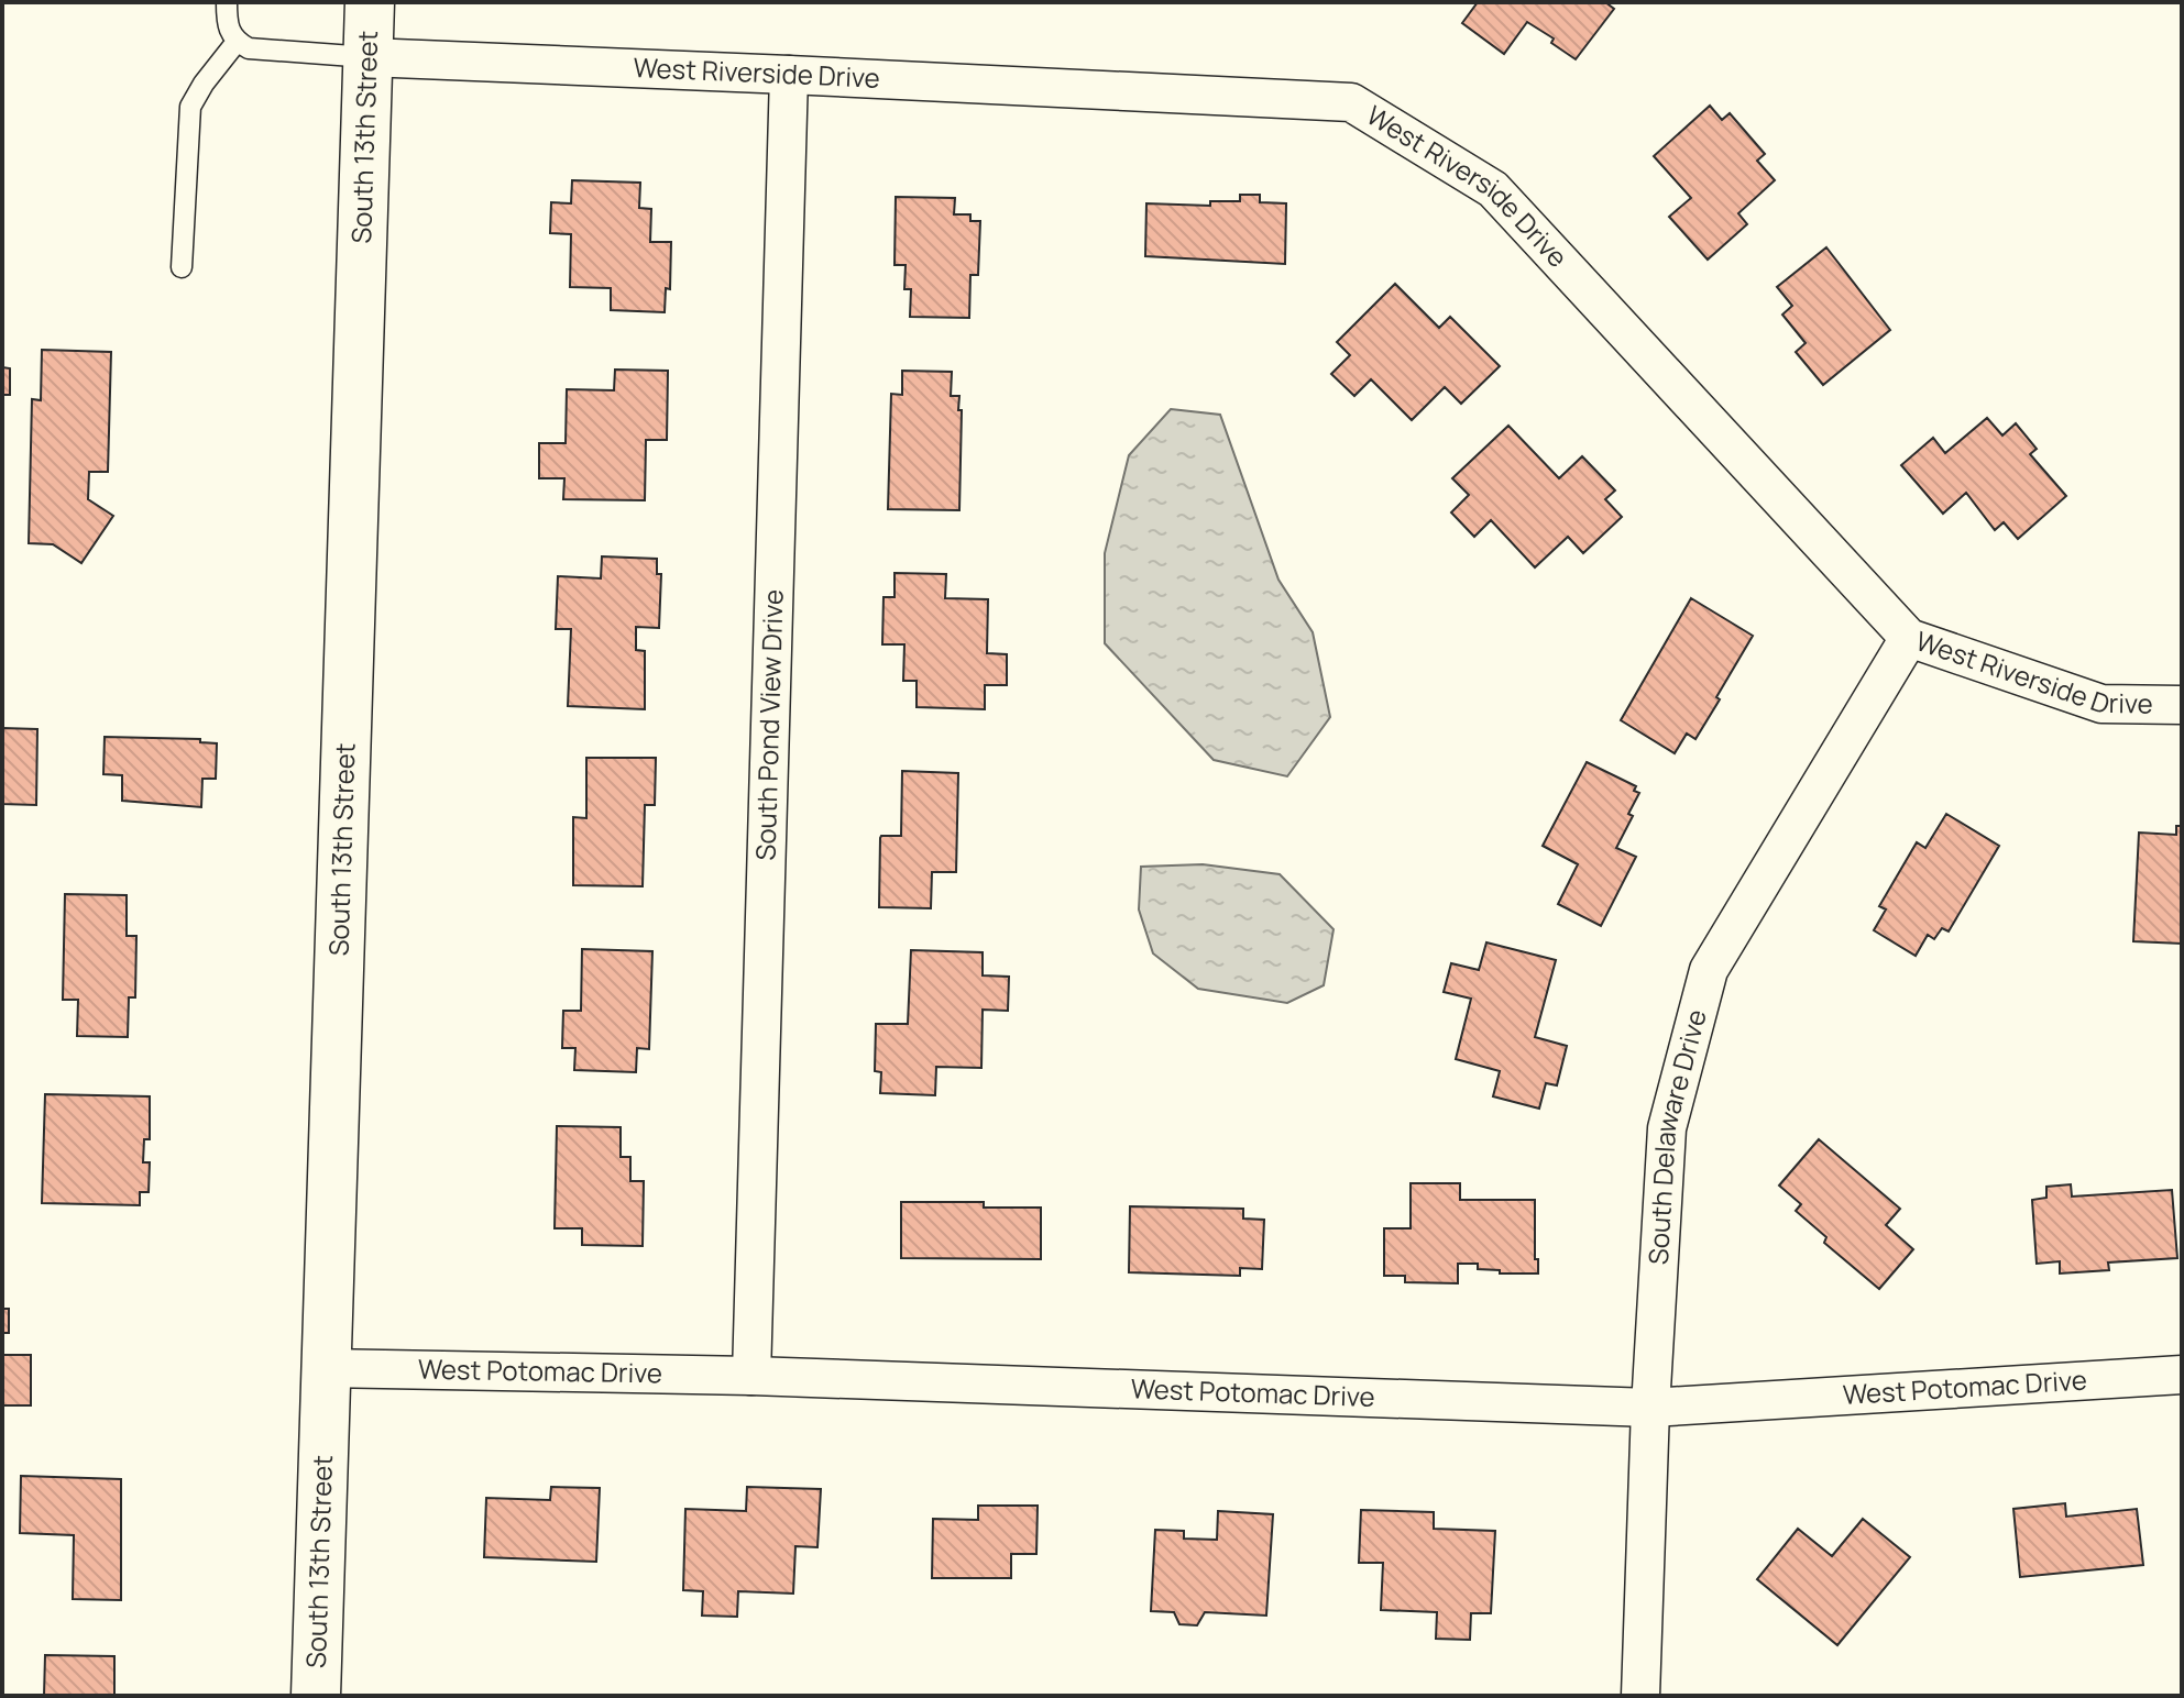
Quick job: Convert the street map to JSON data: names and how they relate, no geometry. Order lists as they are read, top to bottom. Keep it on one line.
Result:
{"streets":{"street":["West Riverside Drive","South 13th Street","South Pond View Drive","South Delaware Drive","West Potomac Drive"]},"crossings":[["West Riverside Drive","South 13th Street"],["West Riverside Drive","South Pond View Drive"],["West Riverside Drive","South Delaware Drive"],["South 13th Street","West Potomac Drive"],["South Pond View Drive","West Potomac Drive"],["South Delaware Drive","West Potomac Drive"]]}
